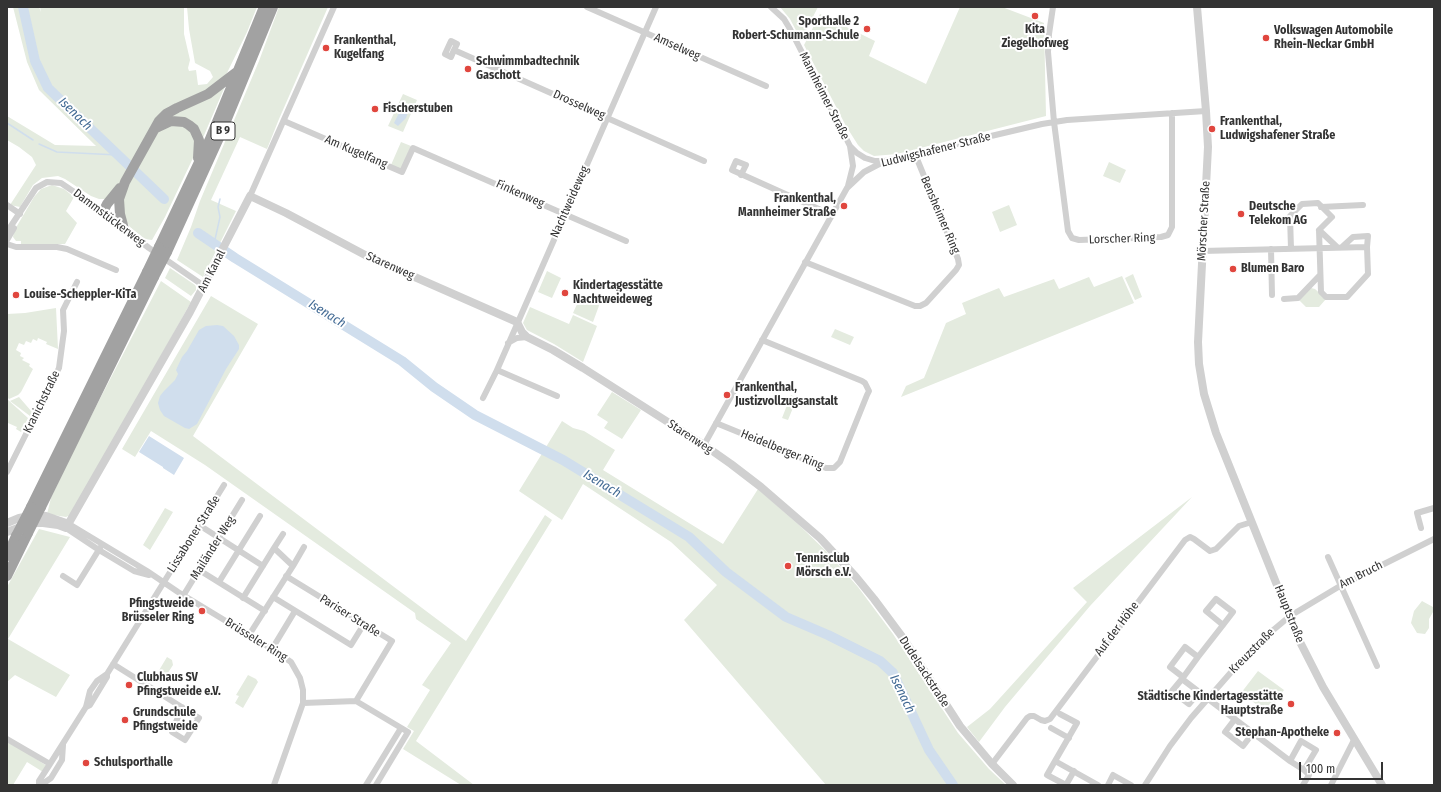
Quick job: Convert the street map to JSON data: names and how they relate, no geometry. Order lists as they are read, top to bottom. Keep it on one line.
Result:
{"streets":{"highway":["B 9"],"street":["Amselweg","Mannheimer Straße","Drosselweg","Ludwigshafener Straße","Am Kugelfang","Finkenweg","Nachtweideweg","Bensheimer Ring","Dammstückerweg","Mörscher Straße","Lorscher Ring","Starenweg","Am Kanal","Kranichstraße","Heidelberger Ring","Lissaboner Straße","Mailänder Weg","Am Bruch","Hauptstraße","Pariser Straße","Auf der Höhe","Brüsseler Ring","Kreuzstraße","Dudelsackstraße"]},"crossings":[["Amselweg","Nachtweideweg"],["Mannheimer Straße","Ludwigshafener Straße"],["Drosselweg","Nachtweideweg"],["B 9","Brüsseler Ring"],["Ludwigshafener Straße","Bensheimer Ring"],["Ludwigshafener Straße","Mörscher Straße"],["Ludwigshafener Straße","Lorscher Ring"],["Ludwigshafener Straße","Starenweg"],["Ludwigshafener Straße","Heidelberger Ring"],["Am Kugelfang","Finkenweg"],["Am Kugelfang","Am Kanal"],["Finkenweg","Nachtweideweg"],["Nachtweideweg","Starenweg"],["Dammstückerweg","Am Kanal"],["Mörscher Straße","Hauptstraße"],["Starenweg","Am Kanal"],["Starenweg","Dudelsackstraße"],["Am Kanal","Brüsseler Ring"],["Lissaboner Straße","Brüsseler Ring"],["Mailänder Weg","Brüsseler Ring"],["Am Bruch","Hauptstraße"],["Am Bruch","Kreuzstraße"],["Hauptstraße","Auf der Höhe"],["Hauptstraße","Kreuzstraße"],["Auf der Höhe","Dudelsackstraße"]],"water":["Isenach"],"places":["Kita Ziegelhofweg","Sporthalle 2 Robert-Schumann-Schule","Volkswagen Automobile Rhein-Neckar GmbH","Frankenthal, Kugelfang","Schwimmbadtechnik Gaschott","Fischerstuben","Frankenthal, Ludwigshafener Straße","Frankenthal, Mannheimer Straße","Deutsche Telekom AG","Blumen Baro","Kindertagesstätte Nachtweideweg","Louise-Scheppler-KiTa","Frankenthal, Justizvollzugsanstalt","Tennisclub Mörsch e.V.","Pfingstweide Brüsseler Ring","Clubhaus SV Pfingstweide e.V.","Städtische Kindertagesstätte Hauptstraße","Grundschule Pfingstweide","Stephan-Apotheke","Schulsporthalle"],"scale_bar":"100 m"}
